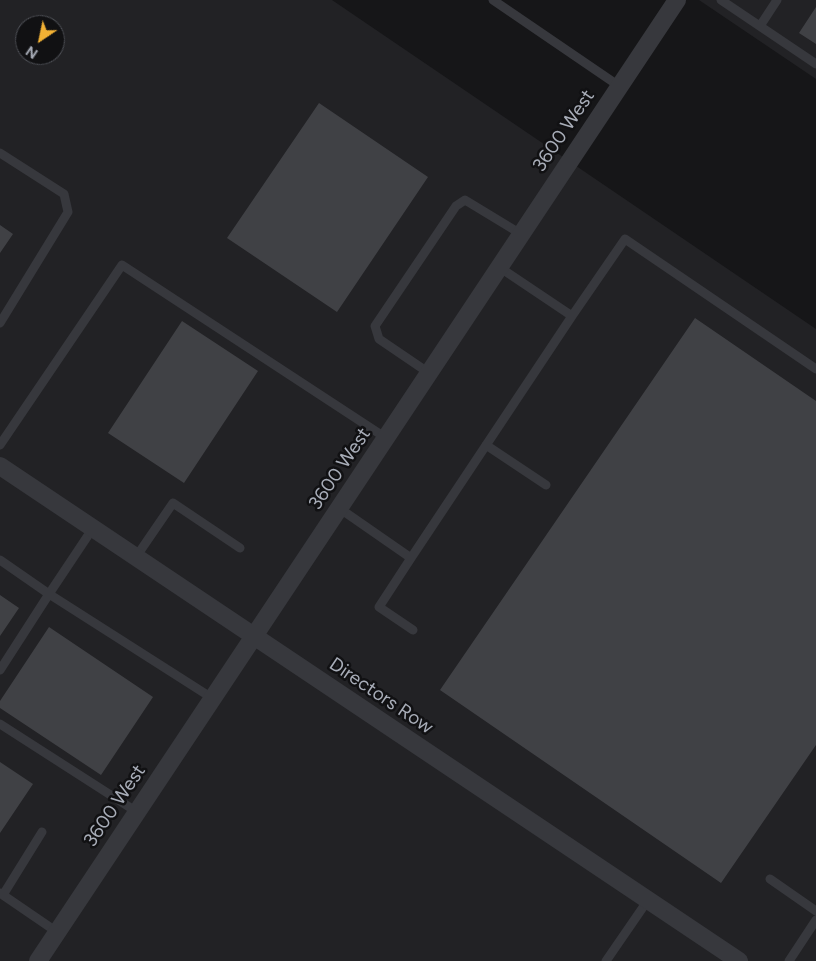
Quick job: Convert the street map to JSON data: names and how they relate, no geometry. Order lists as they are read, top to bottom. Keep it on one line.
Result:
{"streets":{"street":["3600 West","Directors Row"]},"crossings":[["3600 West","Directors Row"]],"north":"bottom left"}
